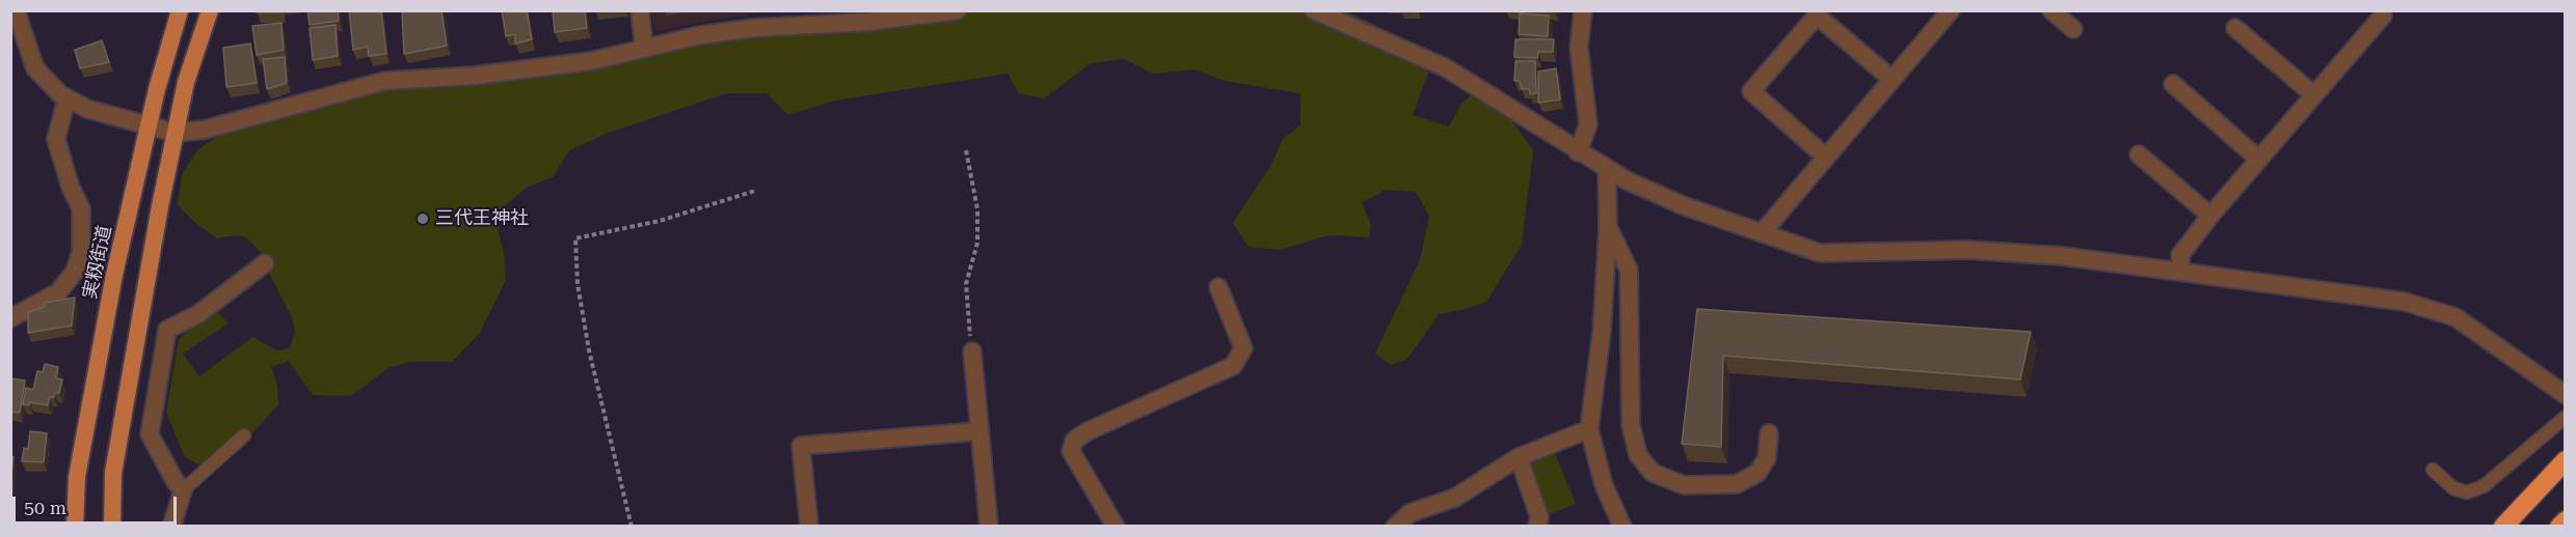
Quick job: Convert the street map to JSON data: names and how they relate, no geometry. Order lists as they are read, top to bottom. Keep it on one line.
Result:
{"streets":{"main road":["実籾街道"]},"places":["三代王神社"],"scale_bar":"50 m"}
